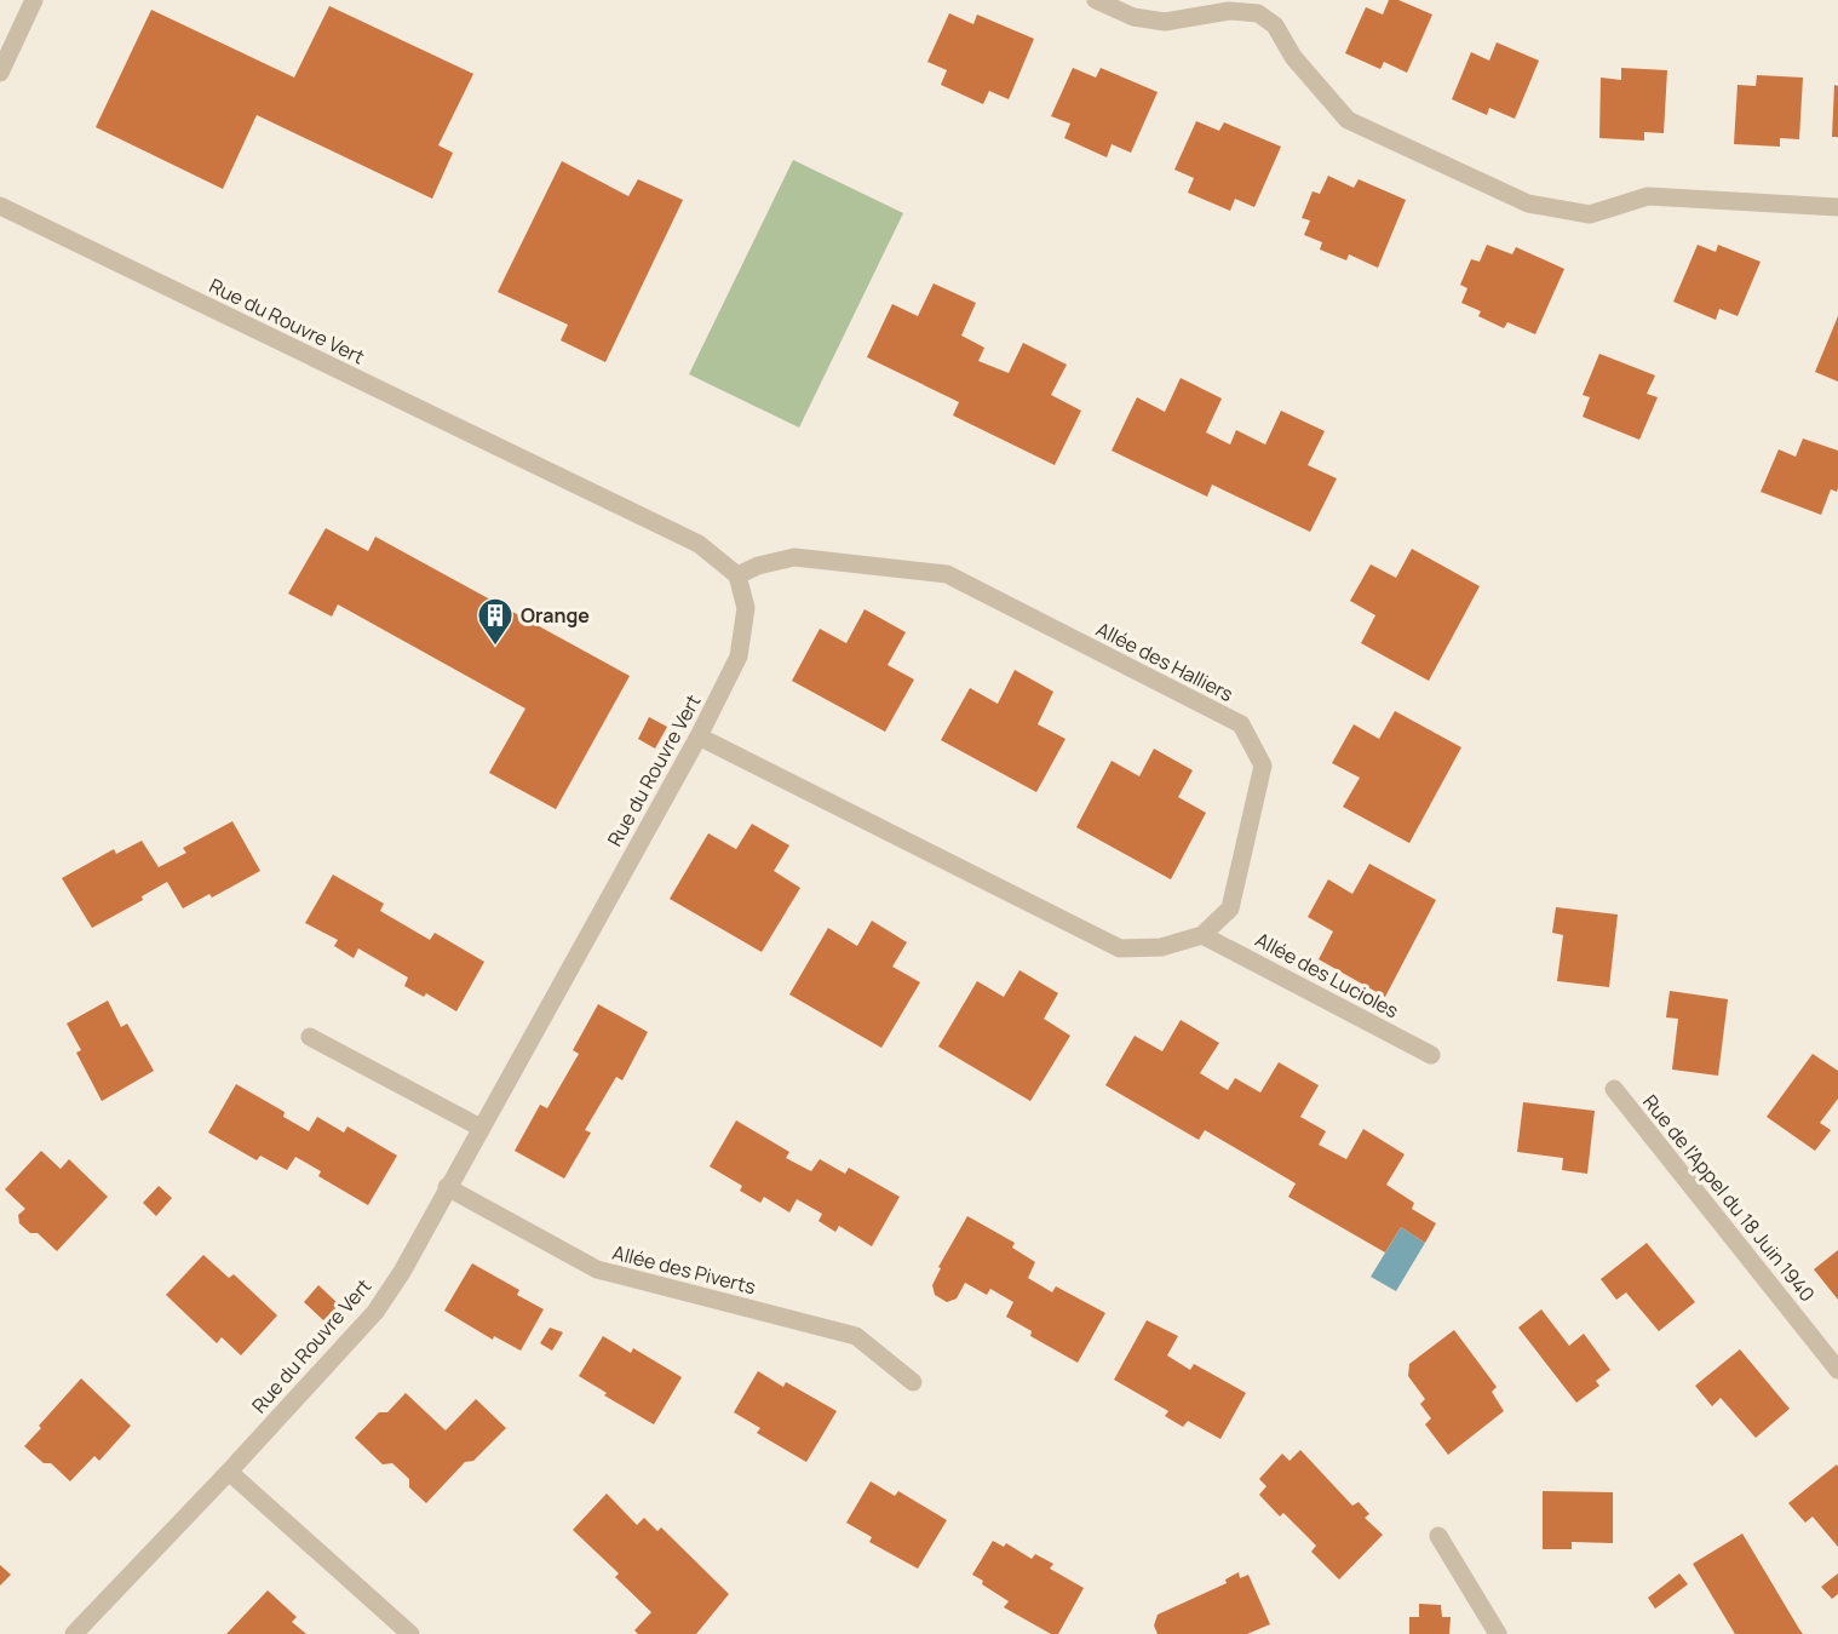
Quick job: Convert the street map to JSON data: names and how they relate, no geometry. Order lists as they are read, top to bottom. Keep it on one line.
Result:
{"streets":{"street":["Rue du Rouvre Vert","Allée des Halliers","Allée des Lucioles","Rue de l'Appel du 18 Juin 1940","Allée des Piverts"]},"crossings":[["Rue du Rouvre Vert","Allée des Halliers"],["Rue du Rouvre Vert","Allée des Piverts"],["Allée des Halliers","Allée des Lucioles"]],"places":{"building":["Orange"]}}
